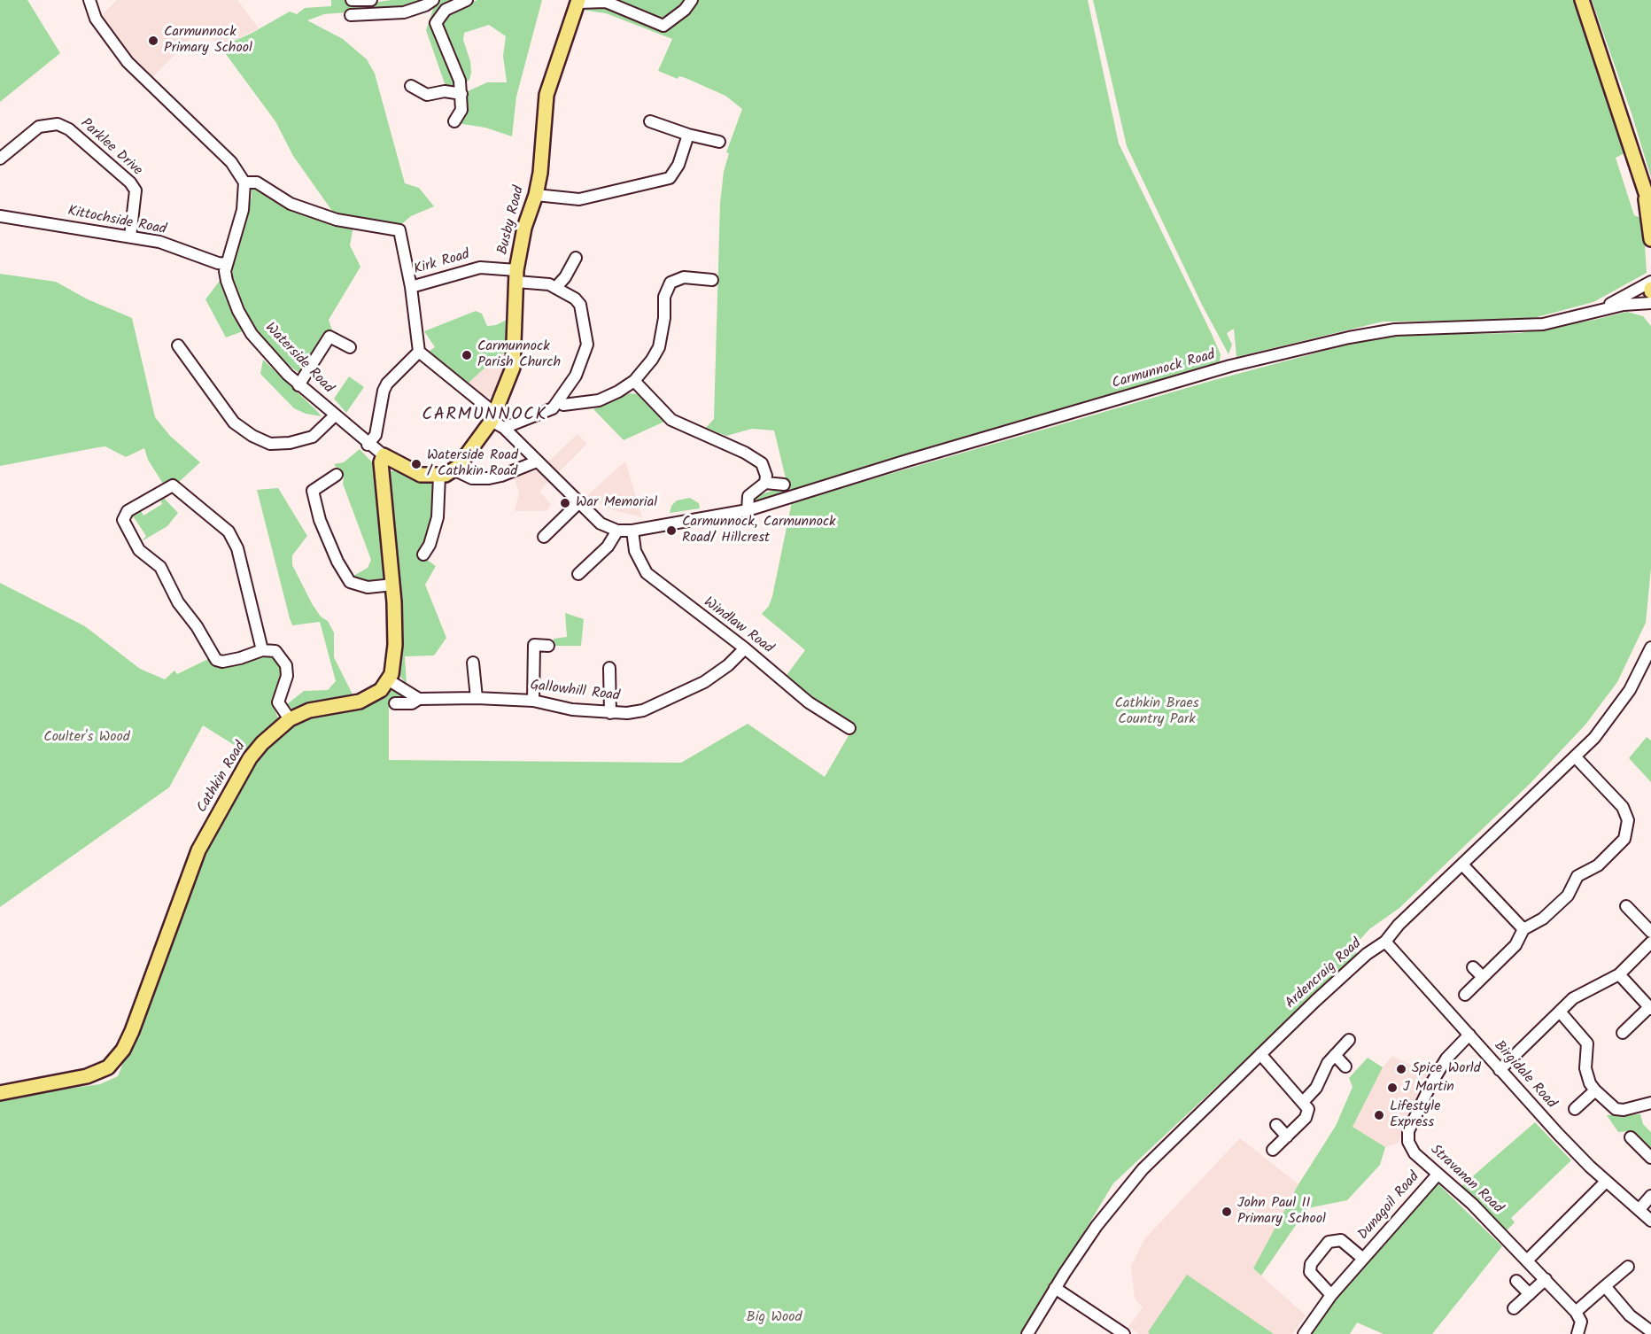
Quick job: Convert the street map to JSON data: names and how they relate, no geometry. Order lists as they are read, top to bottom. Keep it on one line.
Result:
{"streets":{"main road":["Busby Road","Waterside Road","Cathkin Road"],"street":["Parklee Drive","Kittochside Road","Kirk Road","Carmunnock Road","Windlaw Road","Gallowhill Road","Ardencraig Road","Birgidale Road","Stravanan Road","Dunagoil Road"]},"crossings":[["Parklee Drive","Kittochside Road"],["Busby Road","Kirk Road"],["Busby Road","Waterside Road"],["Kittochside Road","Waterside Road"],["Carmunnock Road","Windlaw Road"],["Windlaw Road","Gallowhill Road"],["Ardencraig Road","Birgidale Road"],["Birgidale Road","Stravanan Road"],["Stravanan Road","Dunagoil Road"]],"districts":["CARMUNNOCK"],"parks":["Cathkin Braes Country Park","Coulter's Wood","Big Wood"],"places":["Carmunnock Primary School","Carmunnock Parish Church","Waterside Road / Cathkin Road","War Memorial","Carmunnock, Carmunnock Road/ Hillcrest","Spice World","J Martin","Lifestyle Express","John Paul II Primary School"]}
